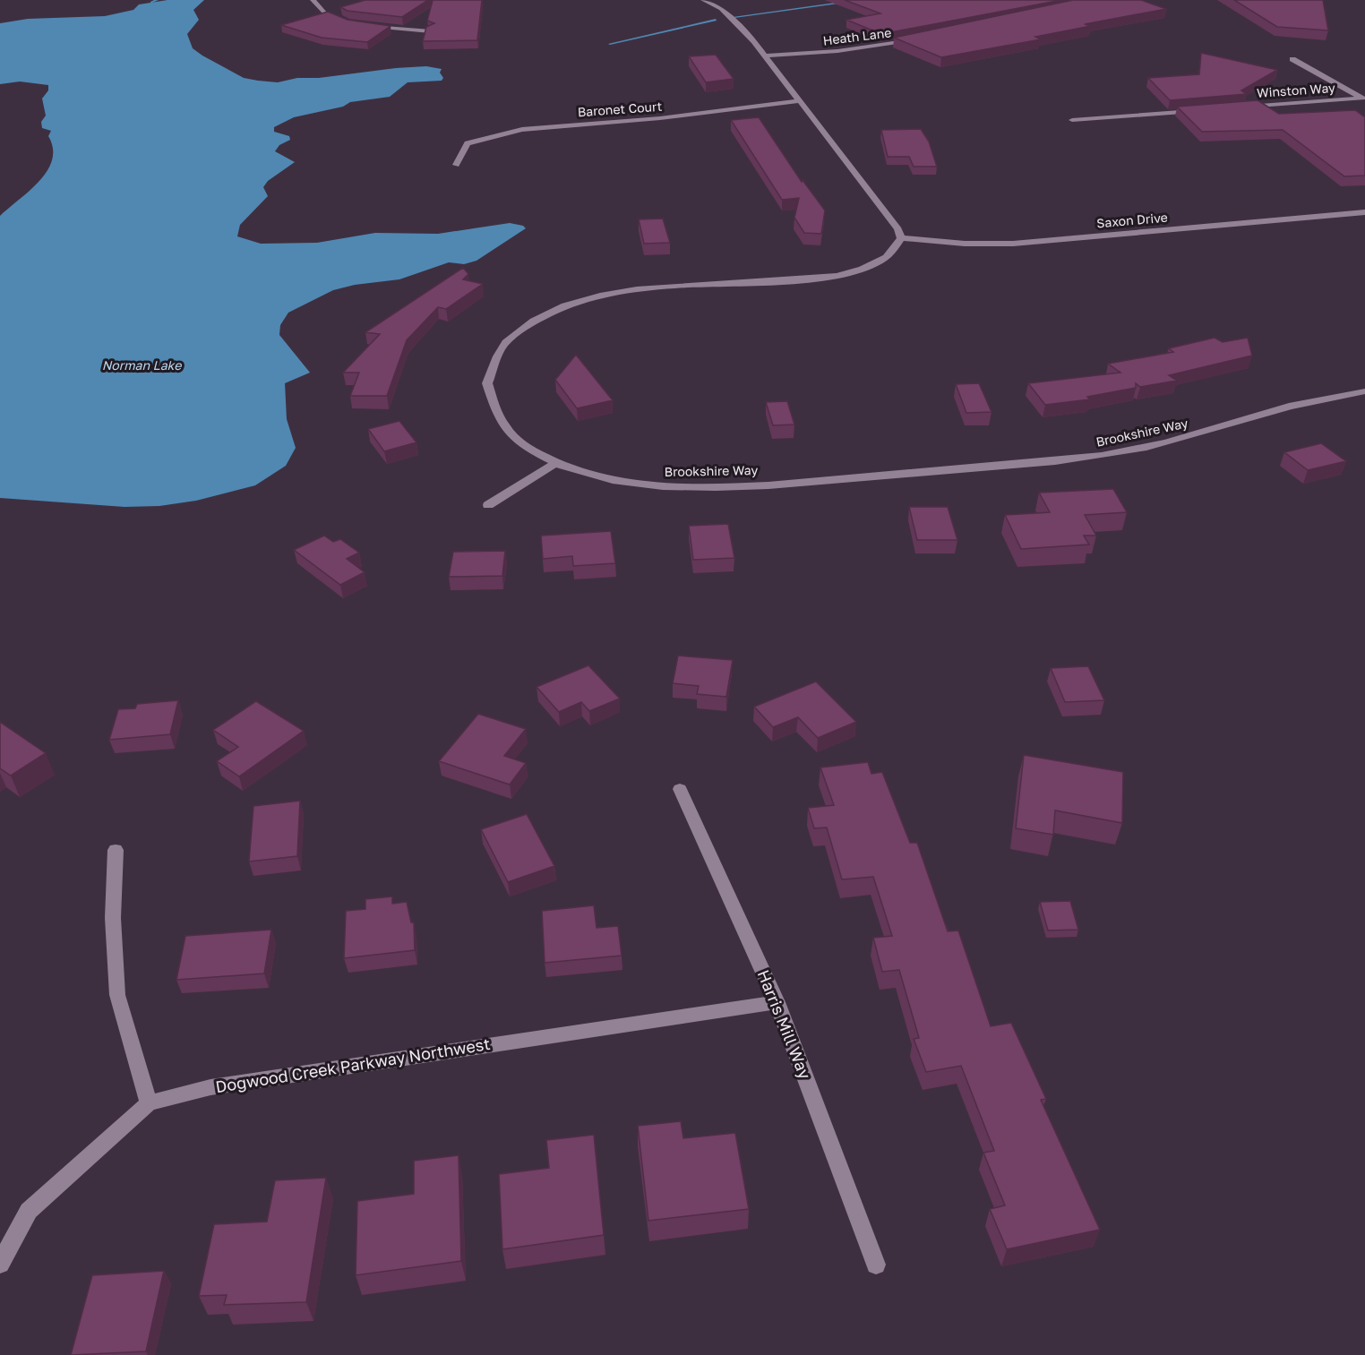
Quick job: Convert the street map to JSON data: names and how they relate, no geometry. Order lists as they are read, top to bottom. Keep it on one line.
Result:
{"streets":{"street":["Heath Lane","Winston Way","Baronet Court","Saxon Drive","Brookshire Way","Harris Mill Way","Dogwood Creek Parkway Northwest"]},"crossings":[["Saxon Drive","Brookshire Way"],["Harris Mill Way","Dogwood Creek Parkway Northwest"]],"water":["Norman Lake"]}
